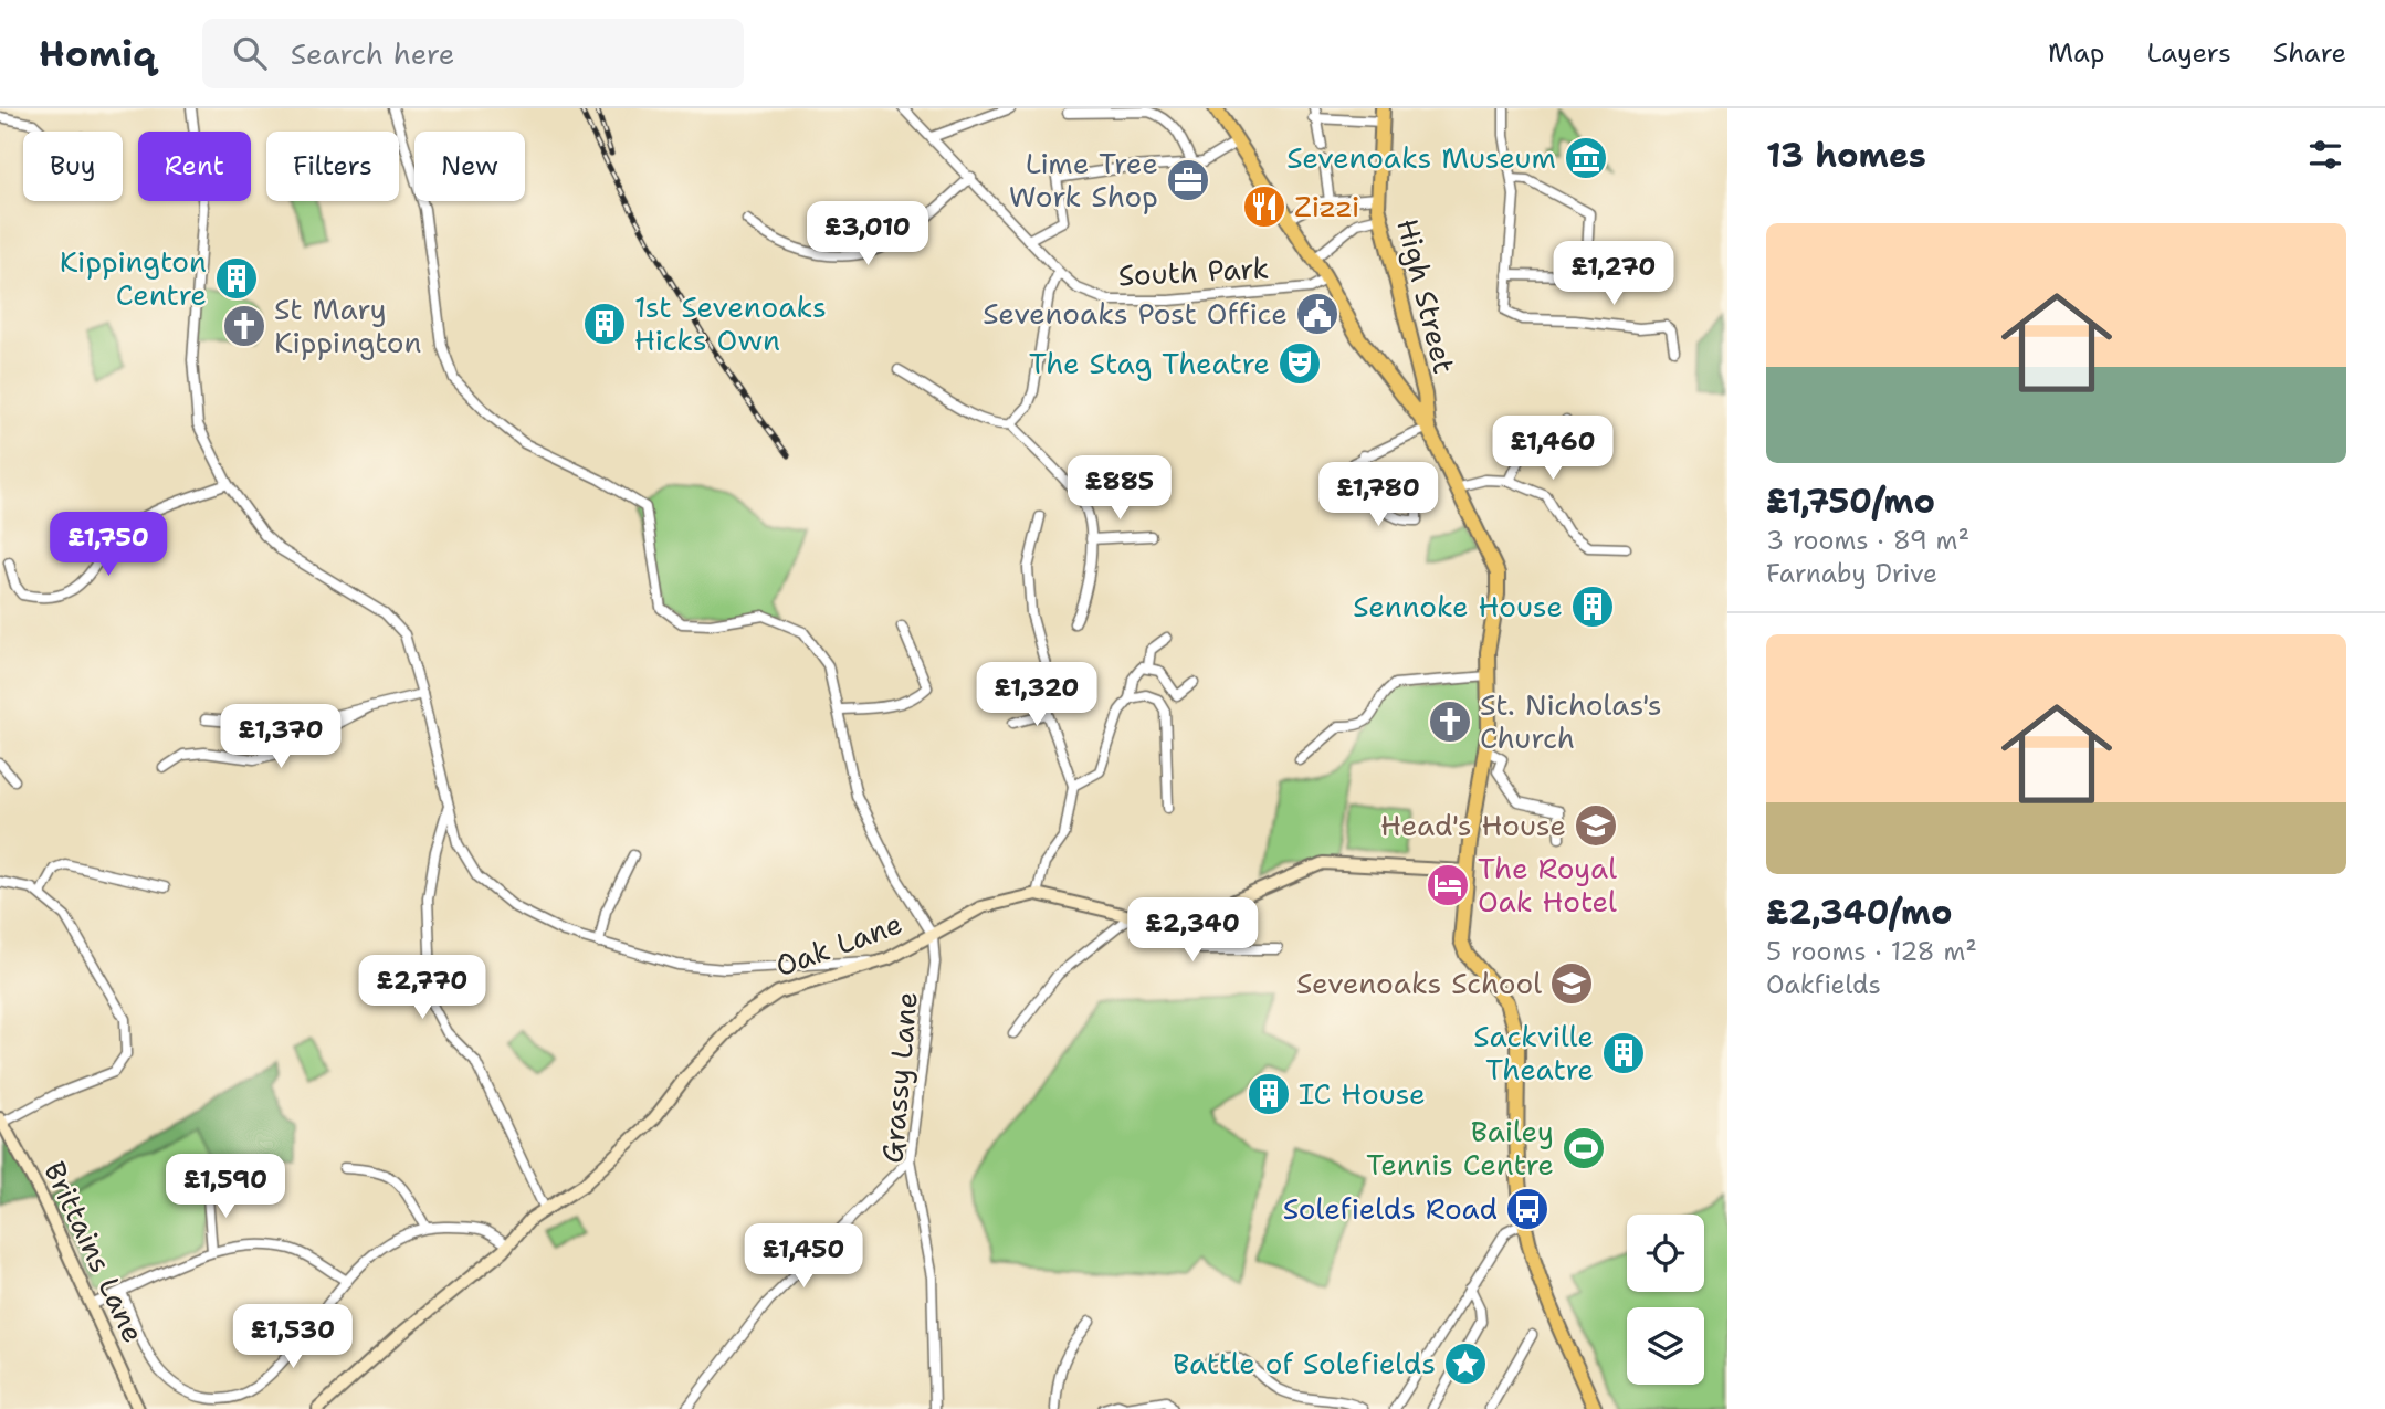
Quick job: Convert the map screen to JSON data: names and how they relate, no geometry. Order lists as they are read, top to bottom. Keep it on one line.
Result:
{"streets":{"main road":["High Street"],"street":["South Park","Oak Lane","Grassy Lane","Brittains Lane"]},"crossings":[["Oak Lane","Grassy Lane"]],"places":{"museum":["Sevenoaks Museum"],"office":["Lime Tree Work Shop"],"restaurant":["Zizzi"],"building":["Kippington Centre","1st Sevenoaks Hicks Own","Sennoke House","Sackville Theatre","IC House"],"public building":["Sevenoaks Post Office"],"church":["St Mary Kippington","St. Nicholas's Church"],"theatre":["The Stag Theatre"],"school or university":["Head's House","Sevenoaks School"],"hotel":["The Royal Oak Hotel"],"sports":["Bailey Tennis Centre"],"bus stop":["Solefields Road"],"place":["Battle of Solefields"]},"page":{"header":"Homiq","search":"Search here","nav":["Map","Layers","Share"],"heading":"13 homes","chip":["Buy","Rent","Filters","New"],"price":["£3,010","£1,270","£1,460","£885","£1,780","£1,750","£1,320","£1,370","£2,340","£2,770","£1,590","£1,450","£1,530"],"list":[{"name":"£1,750/mo","note":"3 rooms · 89 m² · Farnaby Drive"},{"name":"£2,340/mo","note":"5 rooms · 128 m² · Oakfields"}]}}
